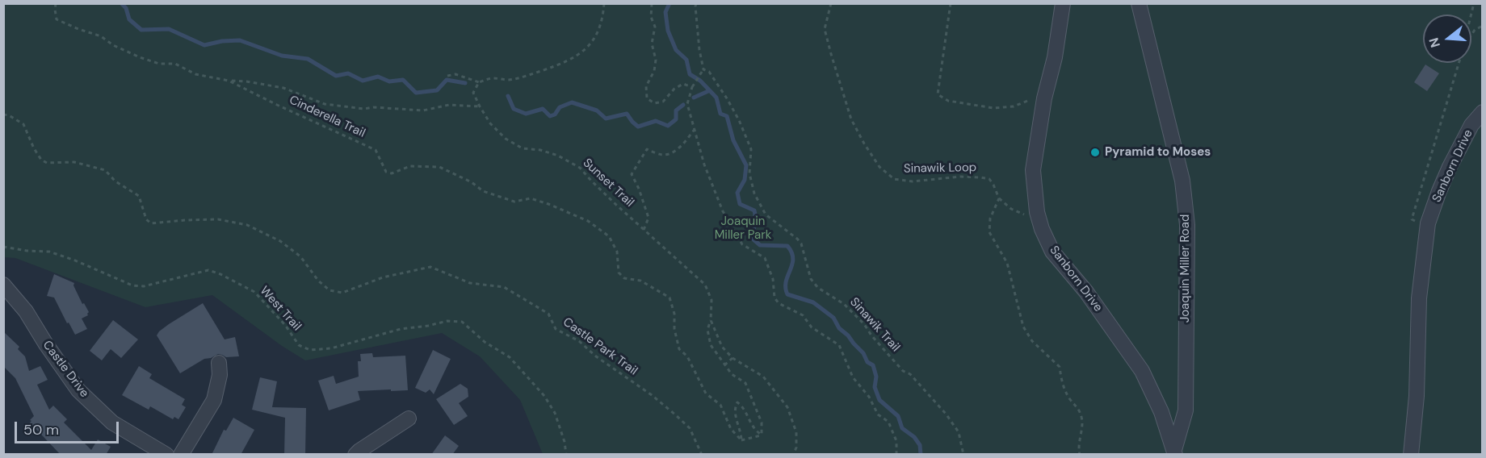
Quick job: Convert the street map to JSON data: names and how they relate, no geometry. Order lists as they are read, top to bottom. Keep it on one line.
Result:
{"streets":{"street":["Sanborn Drive","Joaquin Miller Road","Castle Drive"],"path":["Cinderella Trail","Sinawik Loop","Sunset Trail","West Trail","Sinawik Trail","Castle Park Trail"]},"crossings":[["Sanborn Drive","Joaquin Miller Road"]],"parks":["Joaquin Miller Park"],"places":["Pyramid to Moses"],"scale_bar":"50 m","north":"left"}
